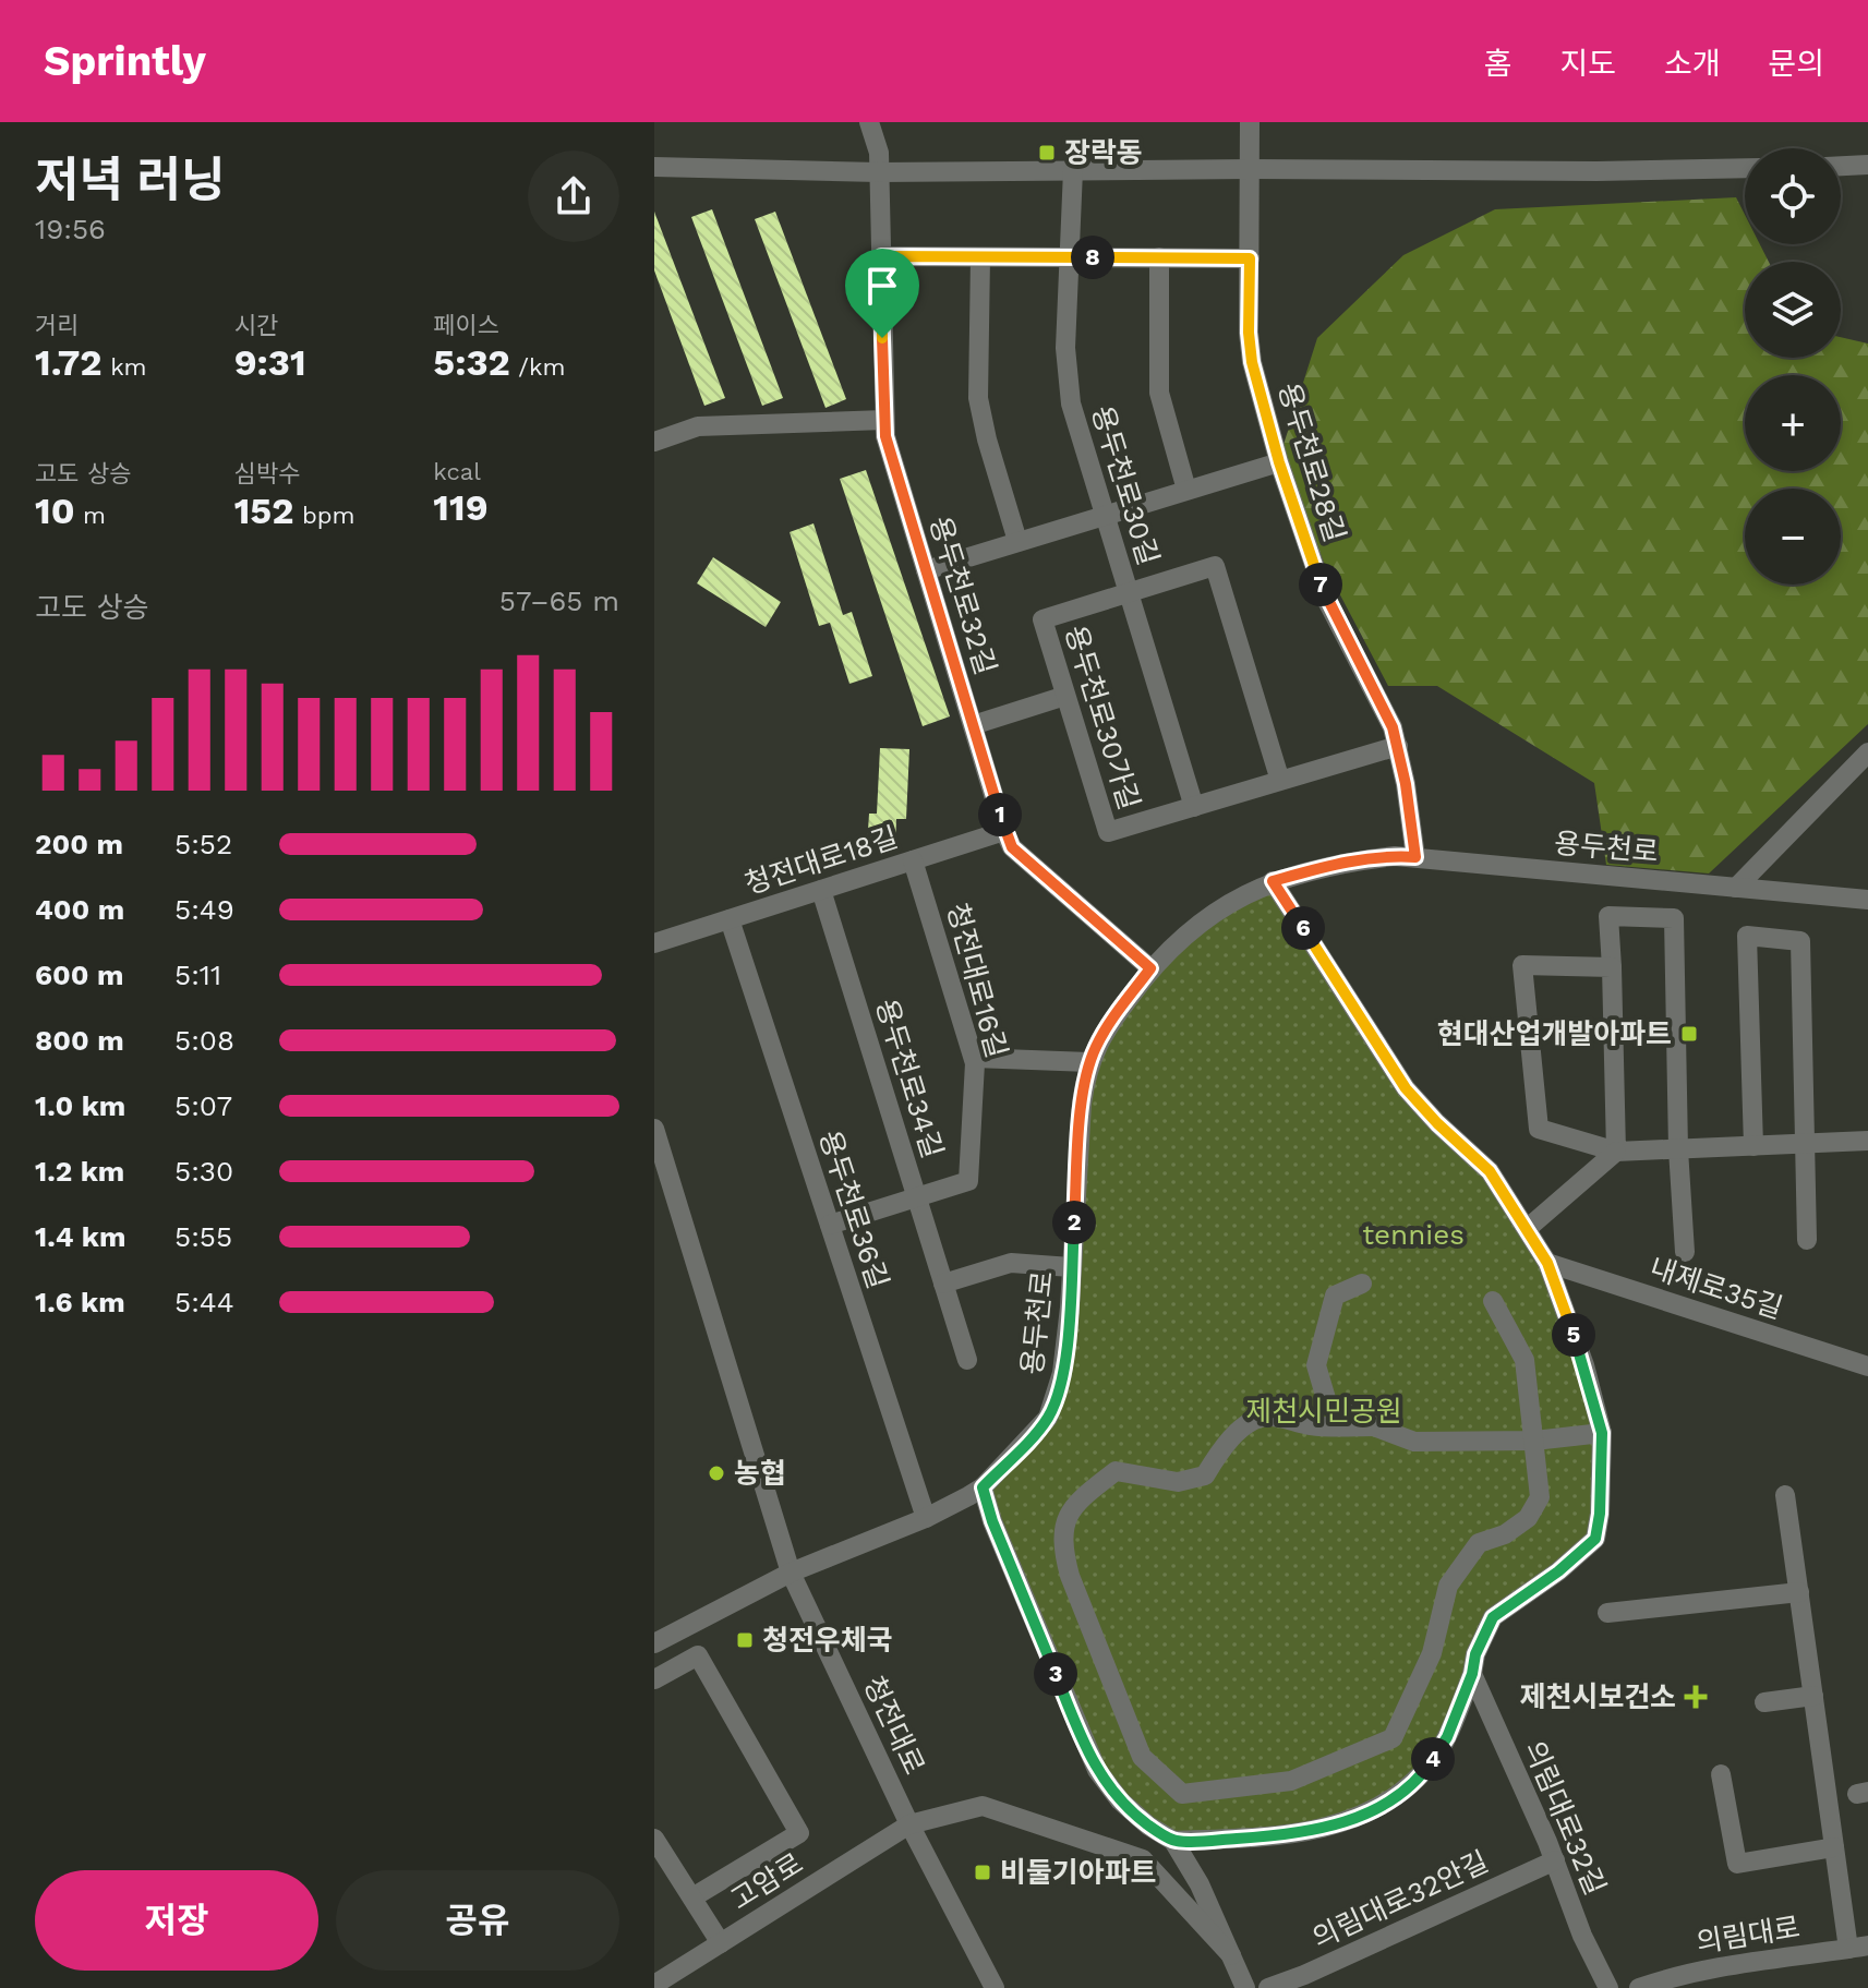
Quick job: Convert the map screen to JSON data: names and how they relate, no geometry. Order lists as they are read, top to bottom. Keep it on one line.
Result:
{"streets":{"street":["용두천로28길","용두천로30길","용두천로32길","용두천로30가길","용두천로","청전대로18길","청전대로16길","용두천로34길","용두천로36길","내제로35길","청전대로","의림대로32길","고암로","의림대로32안길","의림대로"]},"crossings":[["용두천로28길","용두천로"],["용두천로30길","용두천로30가길"],["용두천로32길","용두천로"],["용두천로32길","청전대로18길"],["용두천로","용두천로36길"],["용두천로","청전대로"],["청전대로18길","청전대로16길"],["청전대로18길","용두천로34길"],["청전대로18길","용두천로36길"],["청전대로16길","용두천로34길"],["청전대로16길","용두천로36길"],["청전대로","고암로"],["의림대로32길","의림대로32안길"]],"parks":["tennies","제천시민공원"],"places":{"transit":["장락동","현대산업개발아파트","청전우체국","비둘기아파트"],"other":["농협"],"health":["제천시보건소"]},"page":{"header":"Sprintly","nav":["홈","지도","소개","문의"],"heading":["저녁 러닝","19:56"],"map_buttons":["+","−"],"pins":["8","7","1","6","2","5","3","4"],"stats":[["거리","1.72 km"],["시간","9:31"],["페이스","5:32 /km"],["고도 상승","10 m"],["심박수","152 bpm"],["kcal","119"]],"chart":["고도 상승","57–65 m"],"list":[{"name":"200 m","note":"5:52"},{"name":"400 m","note":"5:49"},{"name":"600 m","note":"5:11"},{"name":"800 m","note":"5:08"},{"name":"1.0 km","note":"5:07"},{"name":"1.2 km","note":"5:30"},{"name":"1.4 km","note":"5:55"},{"name":"1.6 km","note":"5:44"}],"buttons":["저장","공유"]}}
